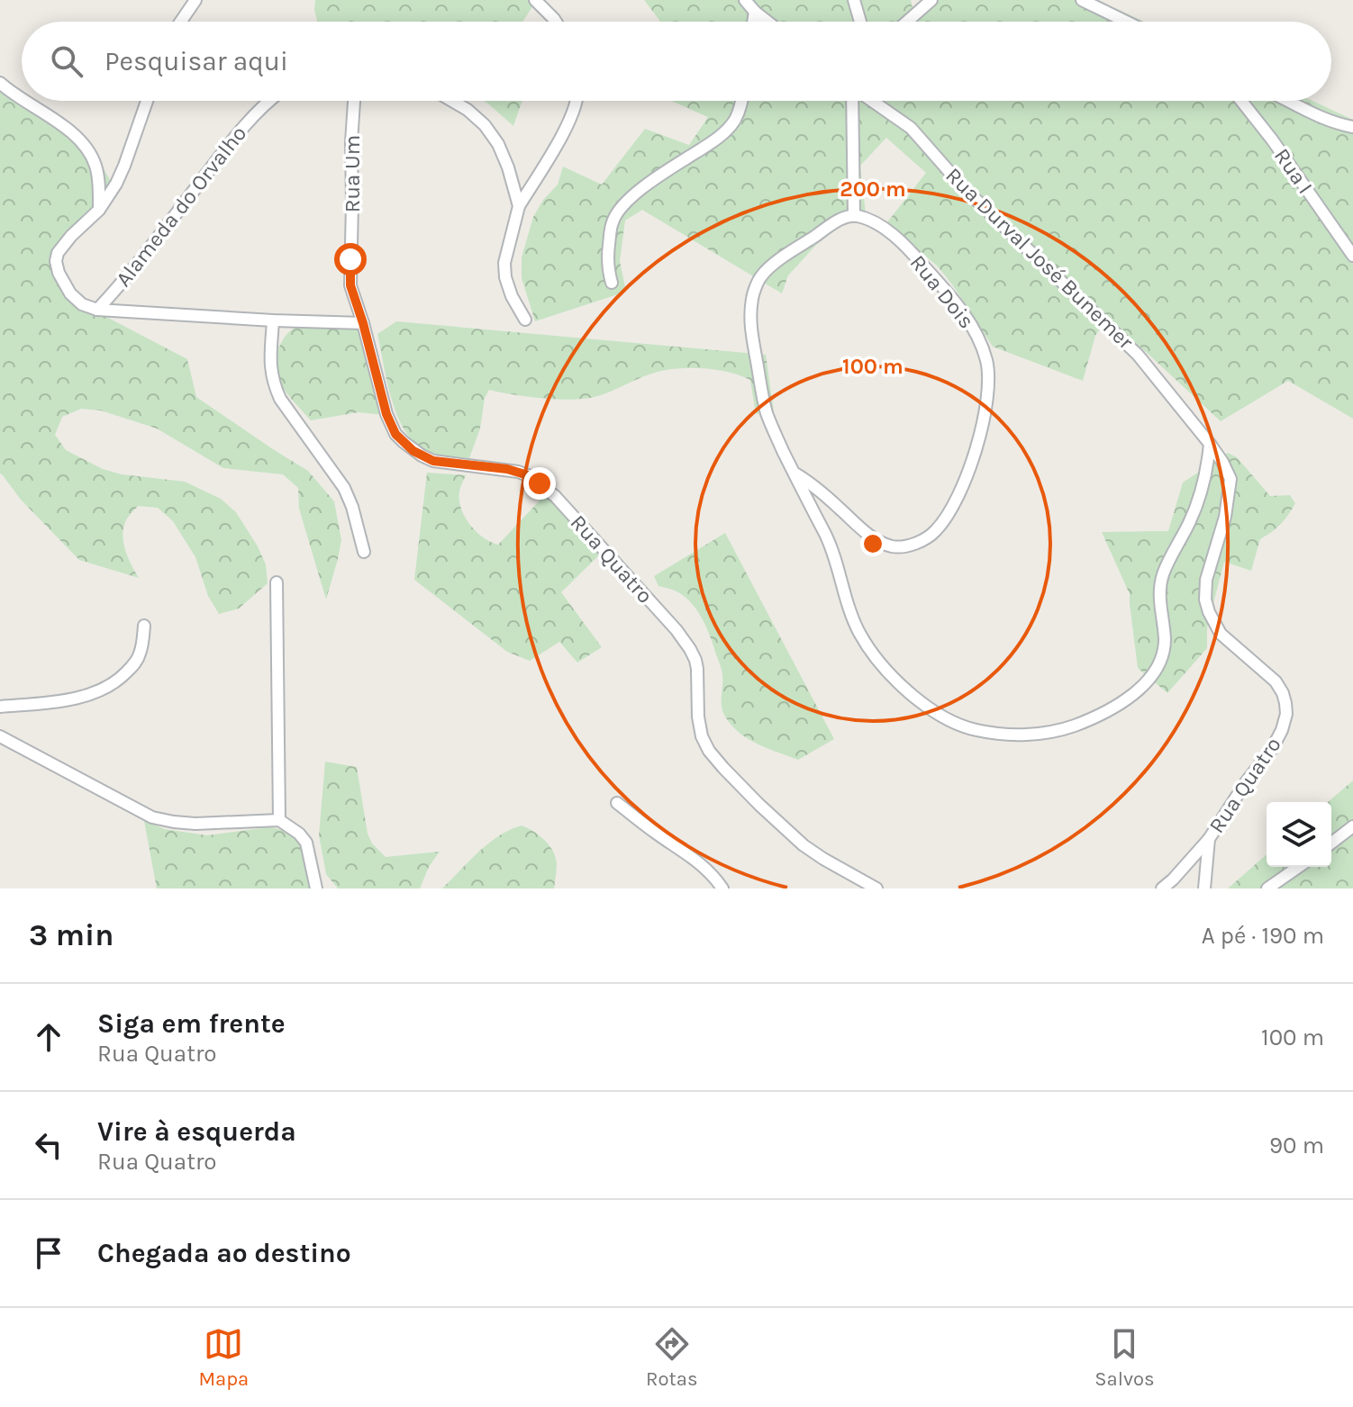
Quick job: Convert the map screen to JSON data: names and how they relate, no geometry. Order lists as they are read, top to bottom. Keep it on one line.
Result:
{"streets":{"street":["Rua I","Rua Um","Alameda do Orvalho","Rua Durval José Bunemer","Rua Dois","Rua Quatro"]},"crossings":[["Rua Um","Rua Quatro"],["Rua Durval José Bunemer","Rua Dois"],["Rua Durval José Bunemer","Rua Quatro"],["Rua Dois","Rua Quatro"]],"page":{"search":"Pesquisar aqui","heading":["3 min","A pé · 190 m"],"list":[["Siga em frente","Rua Quatro","100 m"],["Vire à esquerda","Rua Quatro","90 m"],"Chegada ao destino"],"nav":["Mapa","Rotas","Salvos"]},"rings":["200 m","100 m"]}
